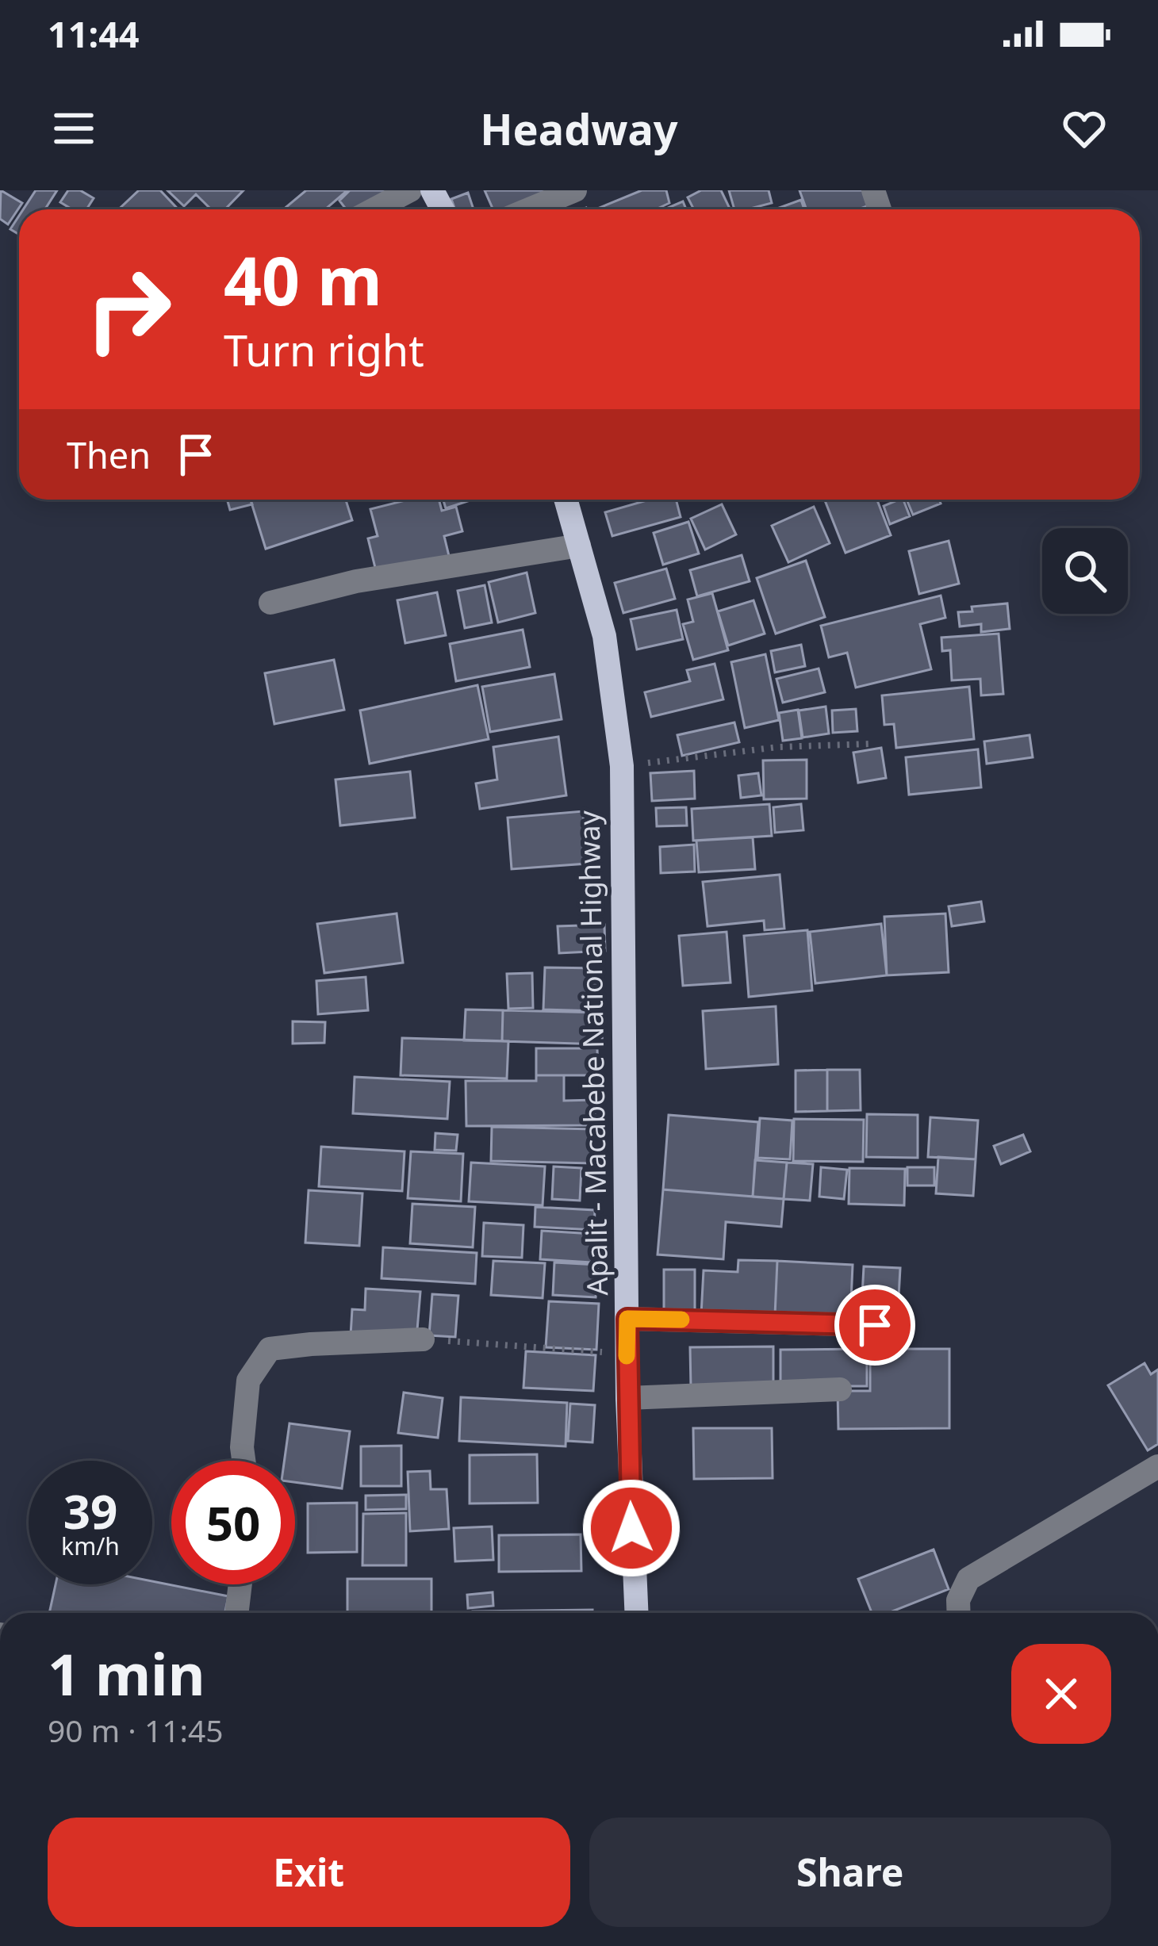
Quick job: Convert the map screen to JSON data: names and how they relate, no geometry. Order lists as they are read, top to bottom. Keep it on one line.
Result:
{"streets":{"main road":["Apalit - Macabebe National Highway"]},"page":{"status":"11:44","header":"Headway","turn":["40 m","Turn right"],"then":"Then","speed":"39 km/h","limit":"50","heading":["1 min","90 m · 11:45"],"buttons":["Exit","Share"]}}
